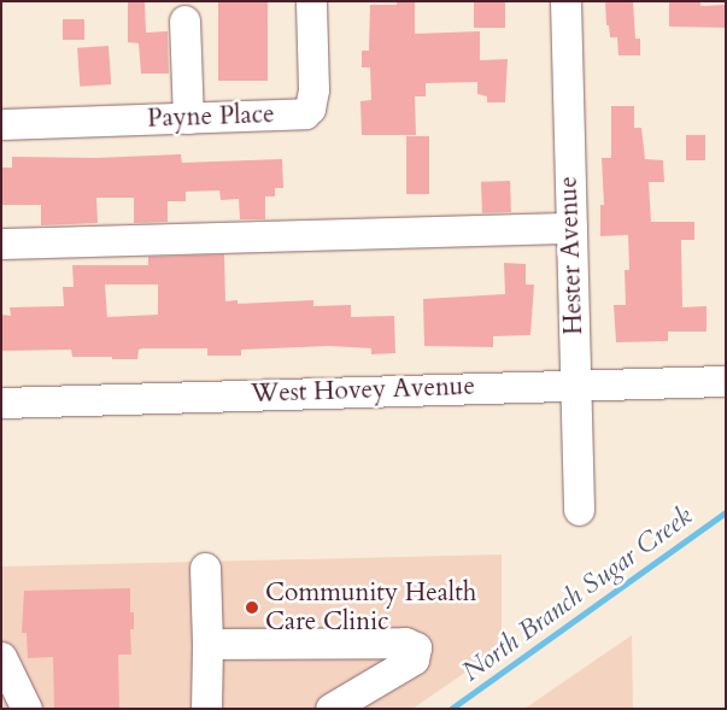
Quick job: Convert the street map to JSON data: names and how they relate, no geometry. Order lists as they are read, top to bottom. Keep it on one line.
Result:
{"streets":{"street":["Payne Place","Hester Avenue","West Hovey Avenue"]},"crossings":[["Hester Avenue","West Hovey Avenue"]],"water":["North Branch Sugar Creek"],"places":["Community Health Care Clinic"]}
